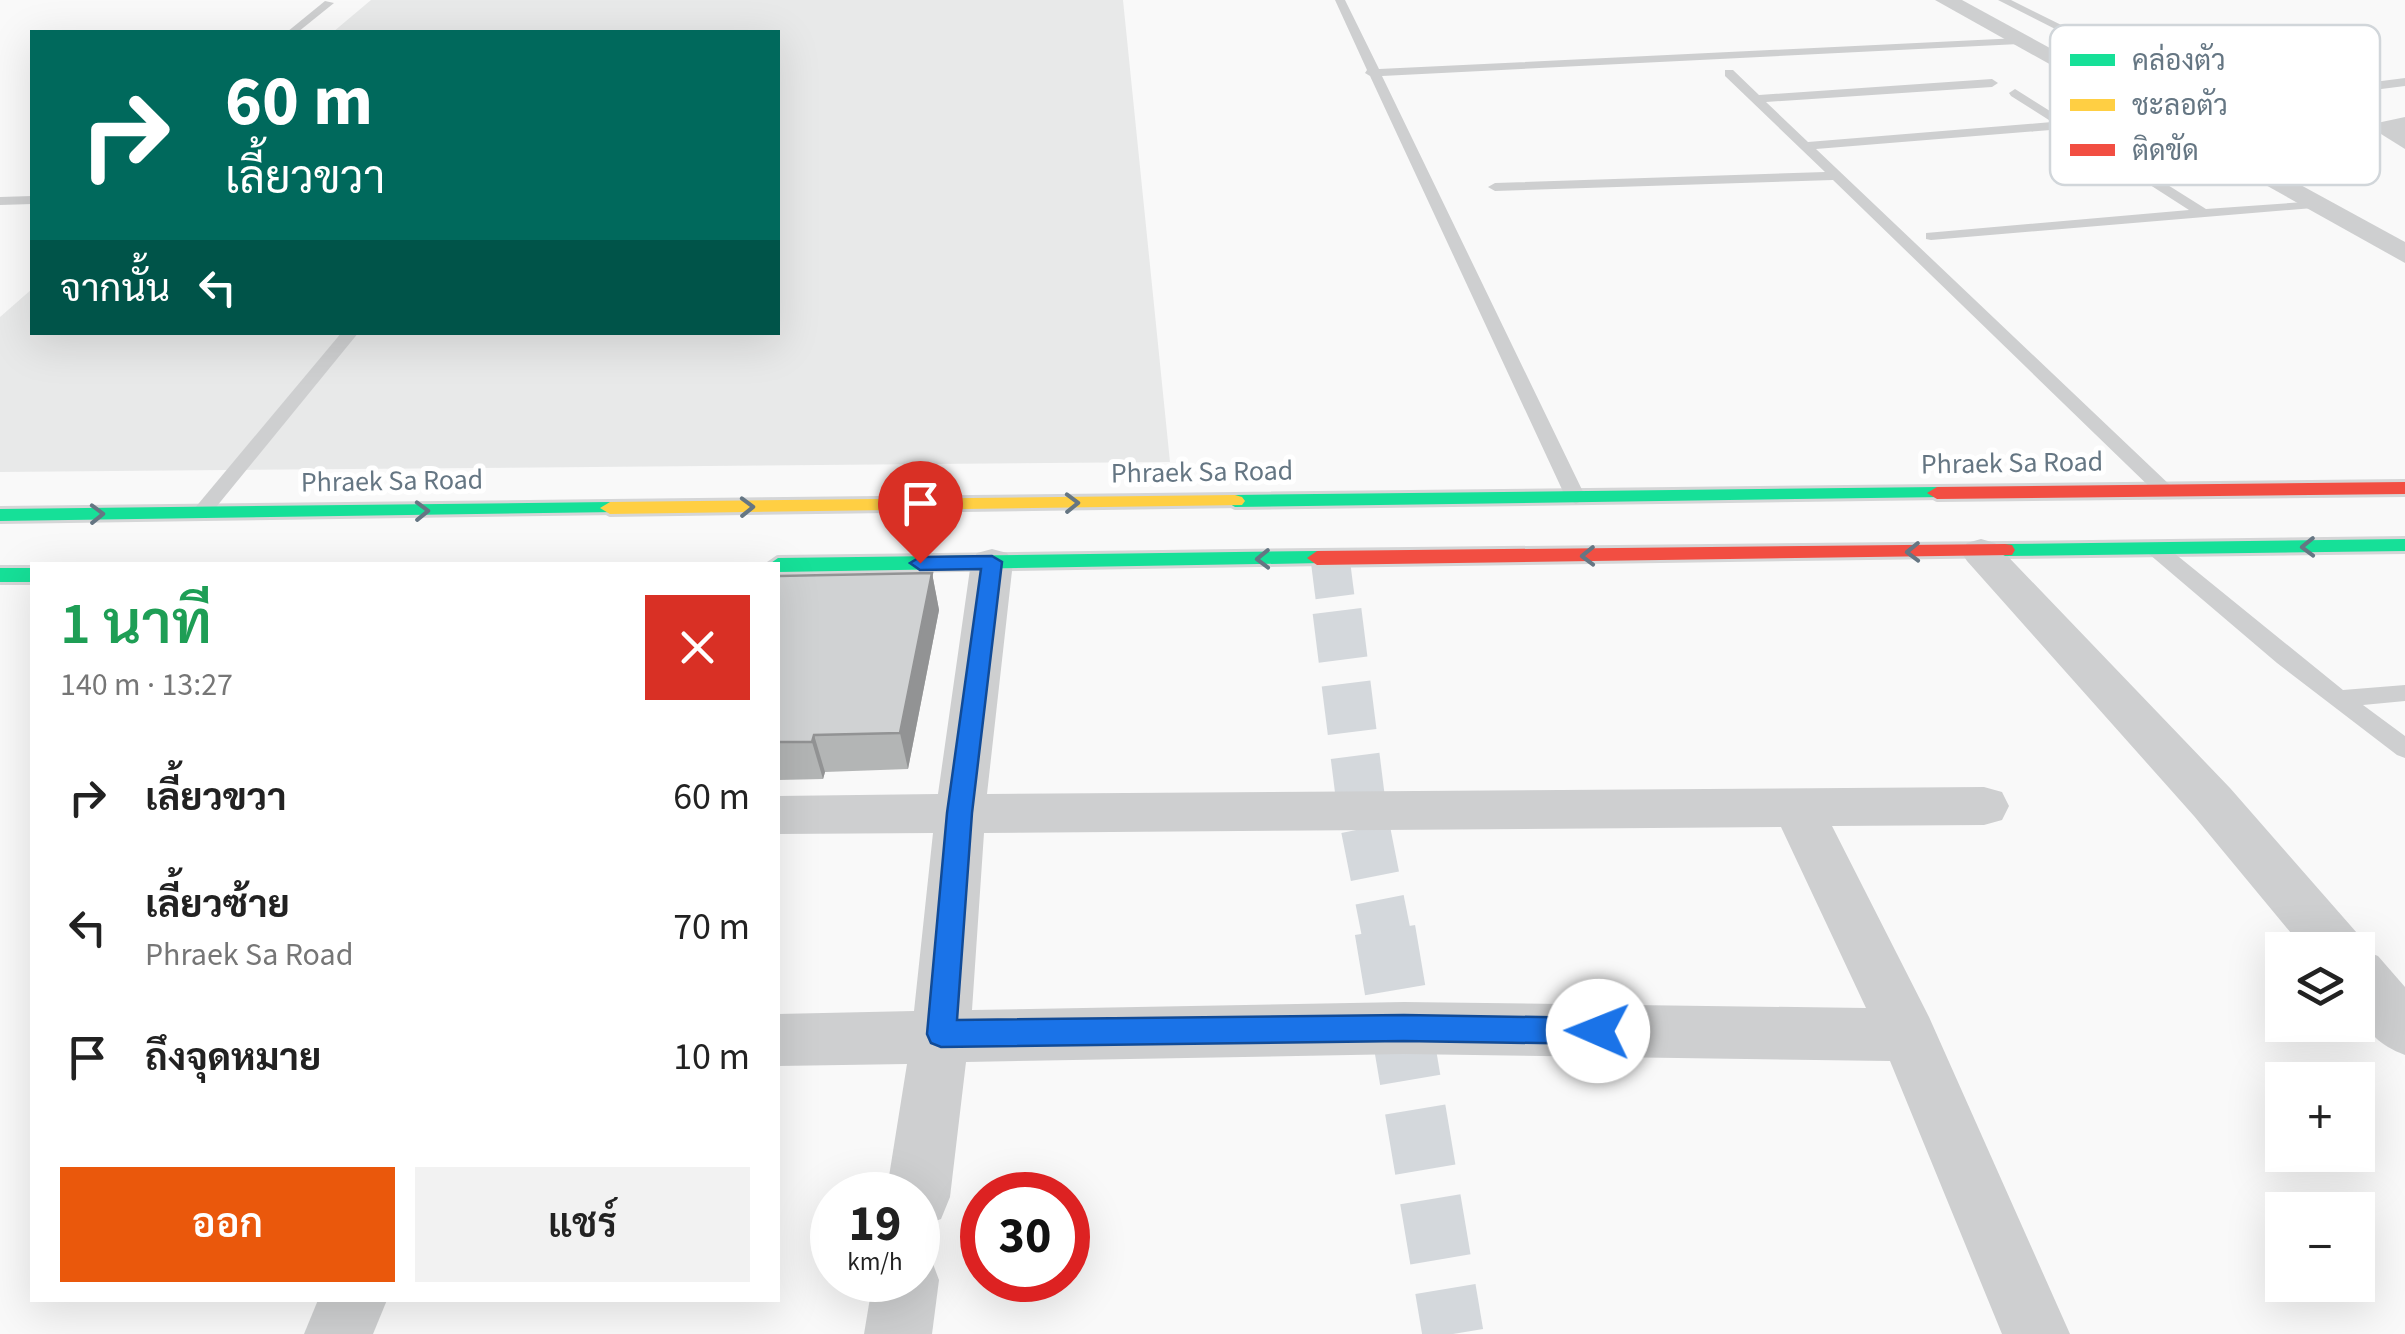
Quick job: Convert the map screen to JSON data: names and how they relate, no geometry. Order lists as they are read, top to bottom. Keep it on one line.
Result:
{"streets":{"main road":["Phraek Sa Road"]},"legend":["คล่องตัว","ชะลอตัว","ติดขัด"],"page":{"turn":["60 m","เลี้ยวขวา"],"then":"จากนั้น","heading":["1 นาที","140 m · 13:27"],"list":[{"name":"เลี้ยวขวา","value":"60 m"},{"name":"เลี้ยวซ้าย","note":"Phraek Sa Road","value":"70 m"},{"name":"ถึงจุดหมาย","value":"10 m"}],"map_buttons":["+","−"],"buttons":["ออก","แชร์"],"speed":"19 km/h","limit":"30"}}
